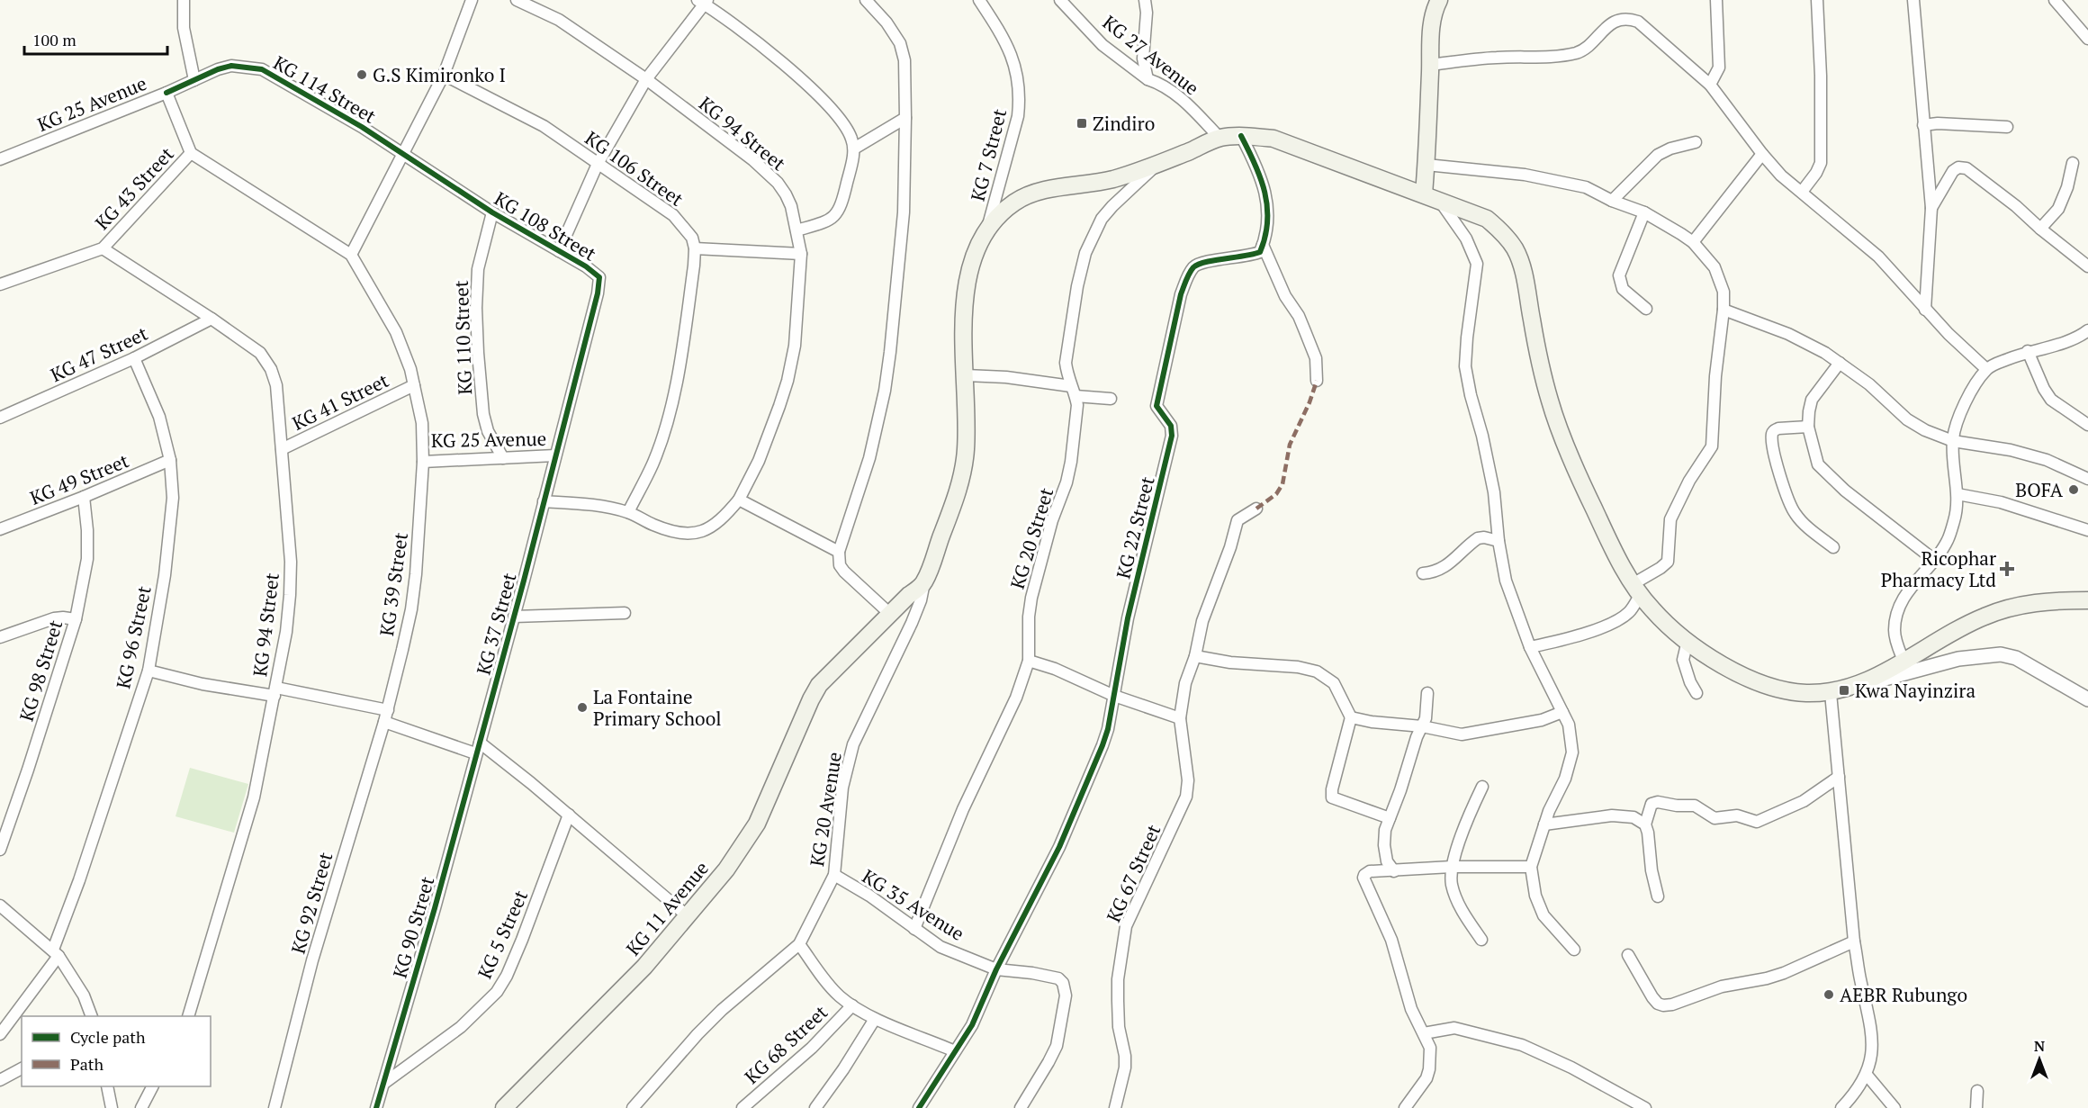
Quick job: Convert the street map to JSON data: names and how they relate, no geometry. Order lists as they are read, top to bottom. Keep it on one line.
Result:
{"streets":{"main road":["KG 11 Avenue"],"street":["KG 27 Avenue","KG 114 Street","KG 25 Avenue","KG 94 Street","KG 7 Street","KG 106 Street","KG 43 Street","KG 108 Street","KG 110 Street","KG 47 Street","KG 41 Street","KG 49 Street","KG 22 Street","KG 20 Street","KG 39 Street","KG 37 Street","KG 96 Street","KG 98 Street","KG 20 Avenue","KG 67 Street","KG 92 Street","KG 35 Avenue","KG 90 Street","KG 5 Street","KG 68 Street"]},"crossings":[["KG 114 Street","KG 25 Avenue"],["KG 114 Street","KG 108 Street"],["KG 25 Avenue","KG 43 Street"],["KG 25 Avenue","KG 108 Street"],["KG 25 Avenue","KG 110 Street"],["KG 25 Avenue","KG 41 Street"],["KG 25 Avenue","KG 39 Street"],["KG 25 Avenue","KG 37 Street"],["KG 94 Street","KG 43 Street"],["KG 94 Street","KG 47 Street"],["KG 94 Street","KG 41 Street"],["KG 108 Street","KG 110 Street"],["KG 47 Street","KG 96 Street"],["KG 49 Street","KG 96 Street"],["KG 49 Street","KG 98 Street"],["KG 22 Street","KG 35 Avenue"],["KG 20 Street","KG 35 Avenue"],["KG 39 Street","KG 92 Street"],["KG 37 Street","KG 90 Street"],["KG 20 Avenue","KG 35 Avenue"],["KG 20 Avenue","KG 11 Avenue"],["KG 90 Street","KG 5 Street"]],"places":{"other":["G.S Kimironko I","BOFA","La Fontaine Primary School","AEBR Rubungo"],"transit":["Zindiro","Kwa Nayinzira"],"health":["Ricophar Pharmacy Ltd"]},"legend":["Cycle path","Path"],"scale_bar":"100 m","north":"top"}
